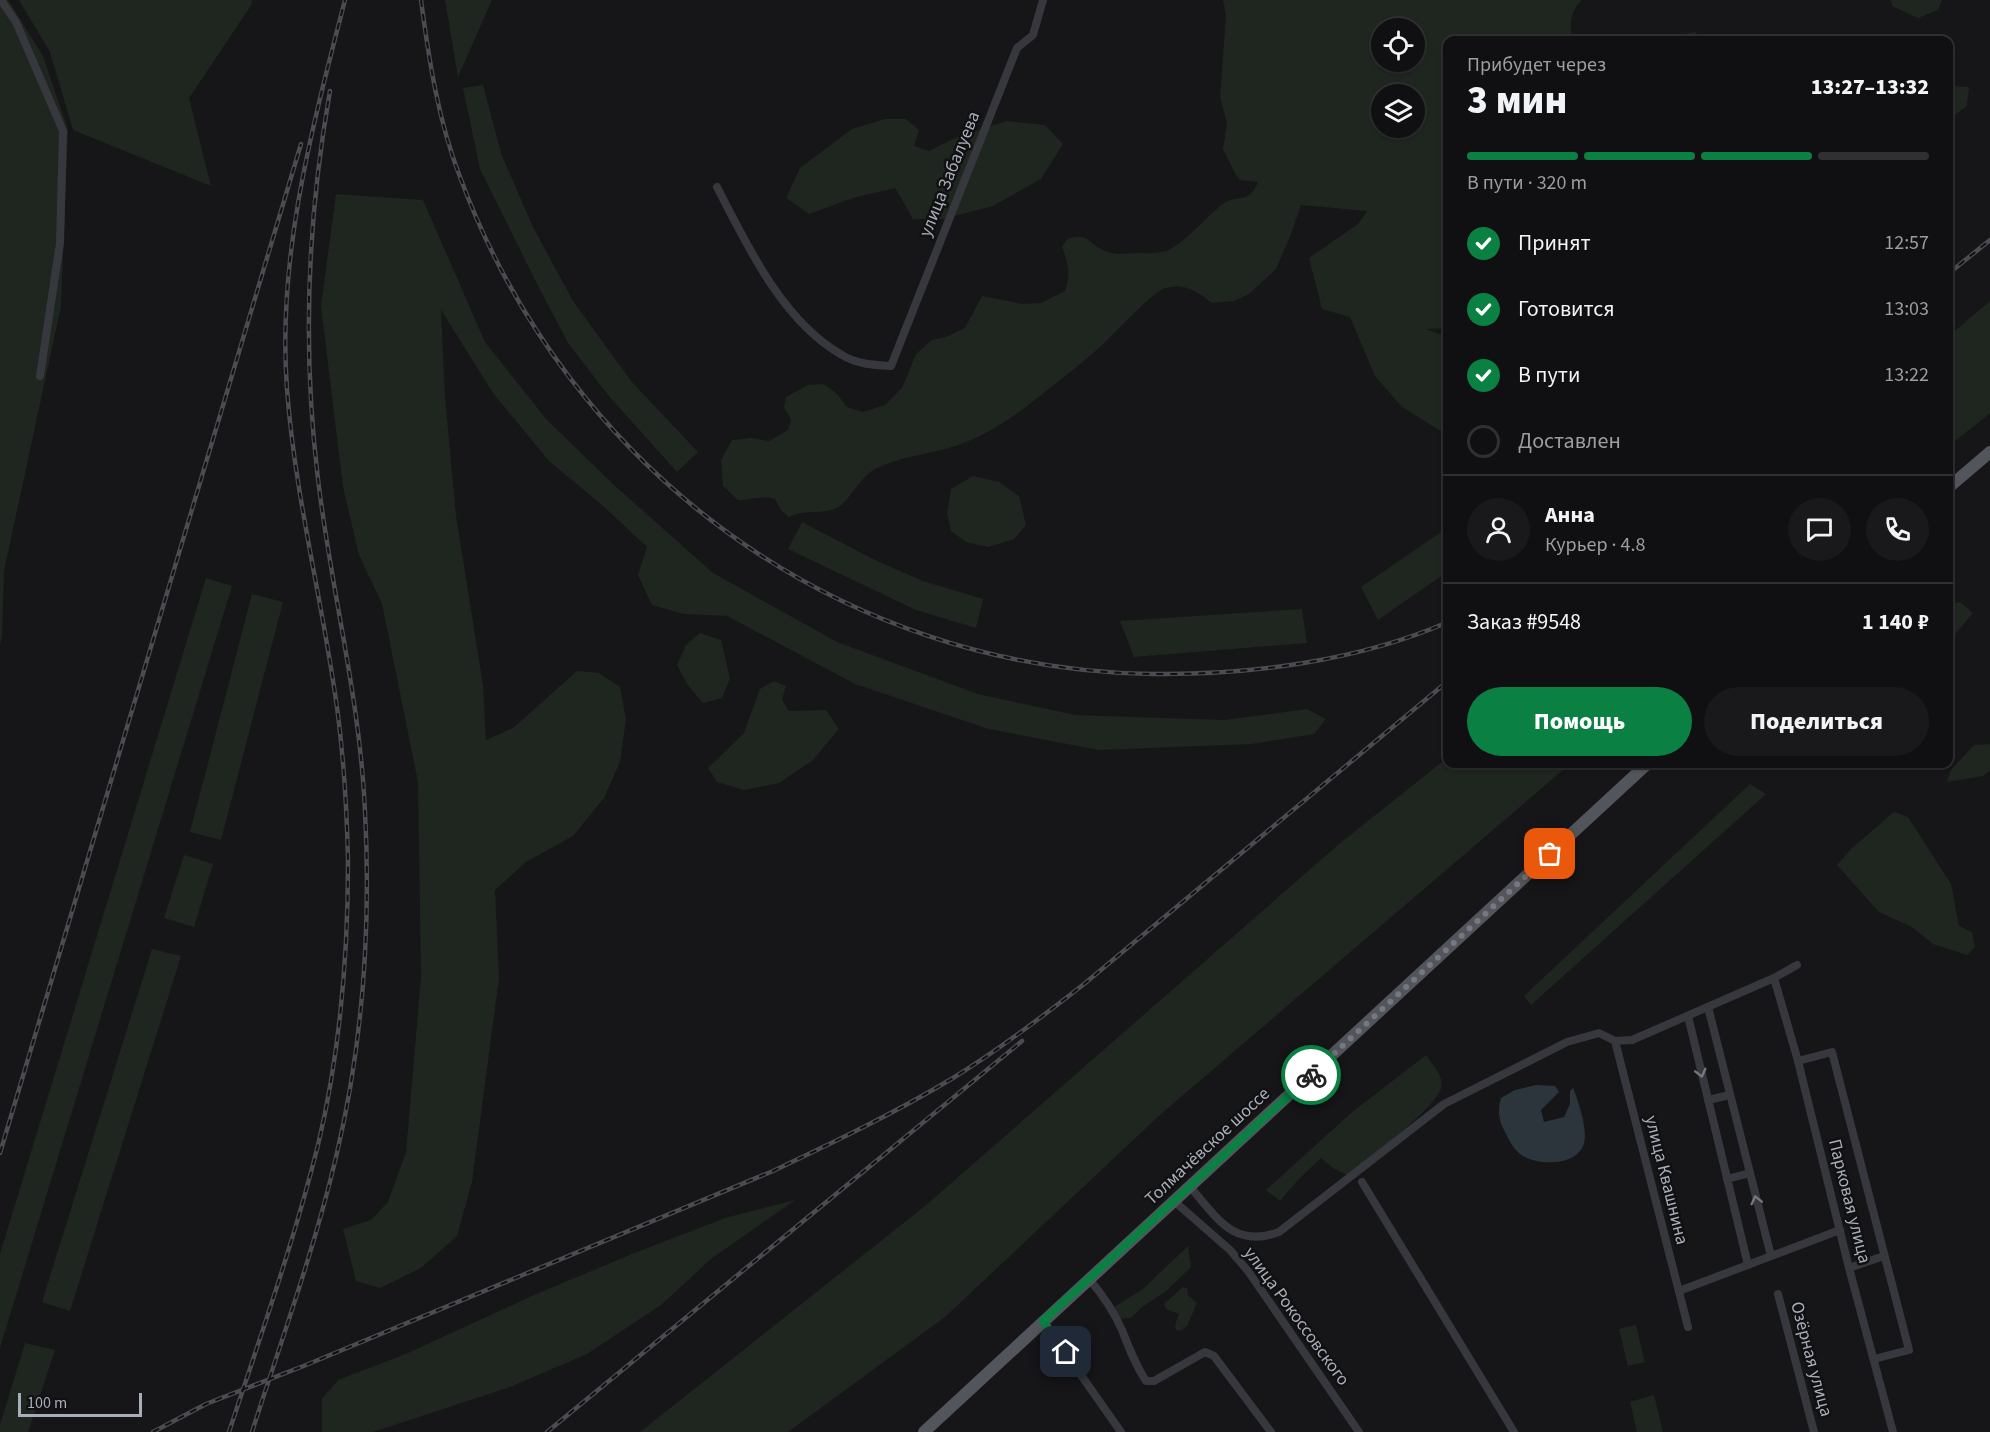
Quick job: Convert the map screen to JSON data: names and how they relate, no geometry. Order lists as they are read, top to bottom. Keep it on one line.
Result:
{"streets":{"main road":["Толмачёвское шоссе"],"street":["улица Забалуева","улица Квашнина","Парковая улица","улица Рокоссовского","Озёрная улица"]},"crossings":[["Толмачёвское шоссе","улица Рокоссовского"]],"scale_bar":"100 m","page":{"heading":["3 мин","Прибудет через","13:27–13:32"],"panel":["Анна","Курьер · 4.8","Заказ #9548","1 140 ₽"],"bar":"В пути · 320 m","list":[["Принят","12:57"],["Готовится","13:03"],["В пути","13:22"],"Доставлен"],"buttons":["Помощь","Поделиться"],"scale":"100 m"}}
